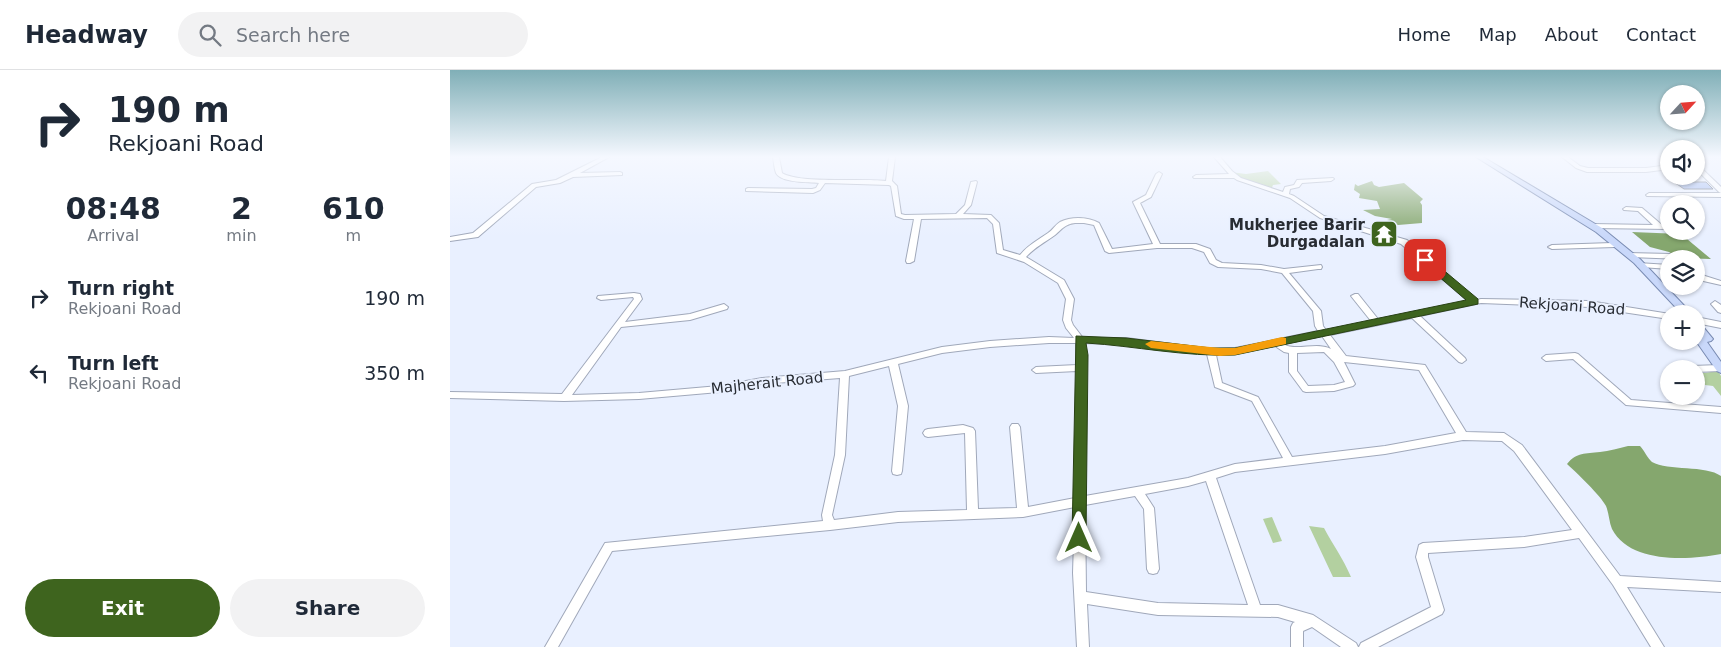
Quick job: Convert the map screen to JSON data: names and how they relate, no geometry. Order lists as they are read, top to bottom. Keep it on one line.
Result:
{"streets":{"street":["Rekjoani Road","Majherait Road"]},"crossings":[["Rekjoani Road","Majherait Road"]],"places":{"temple":["Mukherjee Barir Durgadalan"]},"north":"top right","page":{"header":"Headway","search":"Search here","nav":["Home","Map","About","Contact"],"turn":["190 m","Rekjoani Road"],"map_buttons":["+","−"],"eta":["08:48","Arrival","2","min","610","m"],"list":[{"name":"Turn right","note":"Rekjoani Road","value":"190 m"},{"name":"Turn left","note":"Rekjoani Road","value":"350 m"}],"buttons":["Exit","Share"]}}
